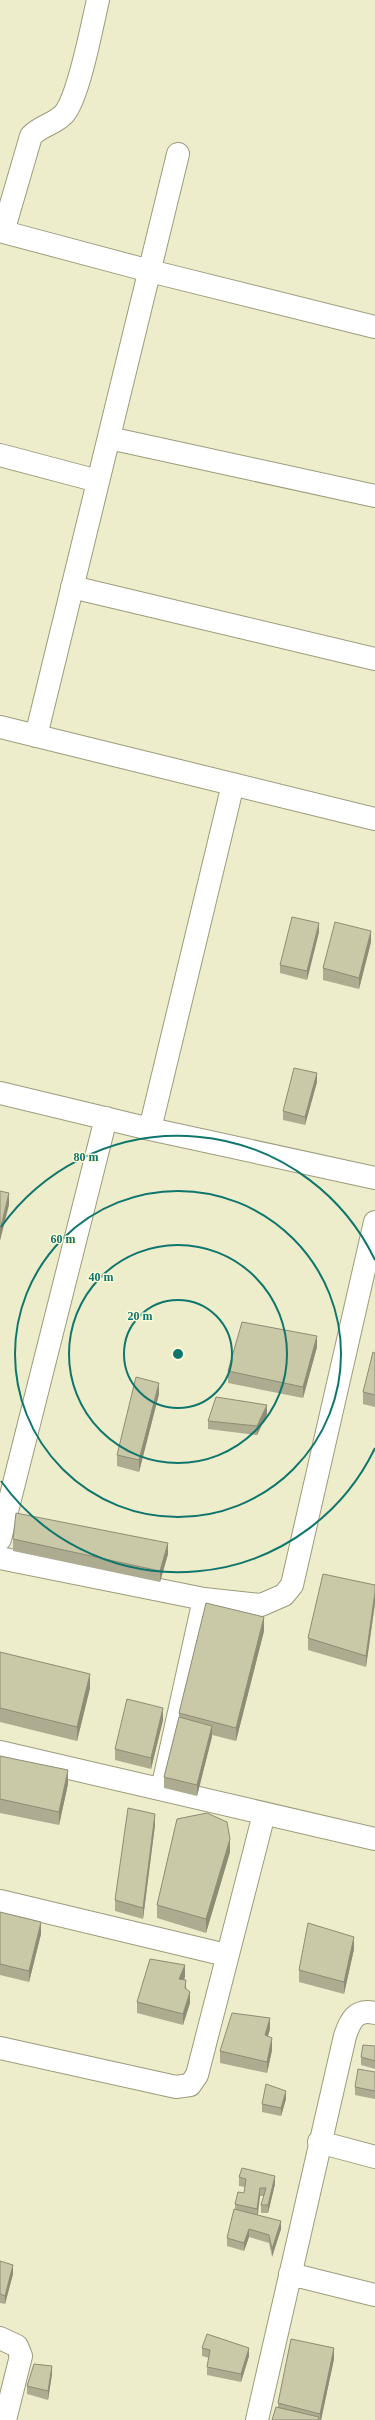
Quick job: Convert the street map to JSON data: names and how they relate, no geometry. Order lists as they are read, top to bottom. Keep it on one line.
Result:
{"rings":["80 m","60 m","40 m","20 m"]}
